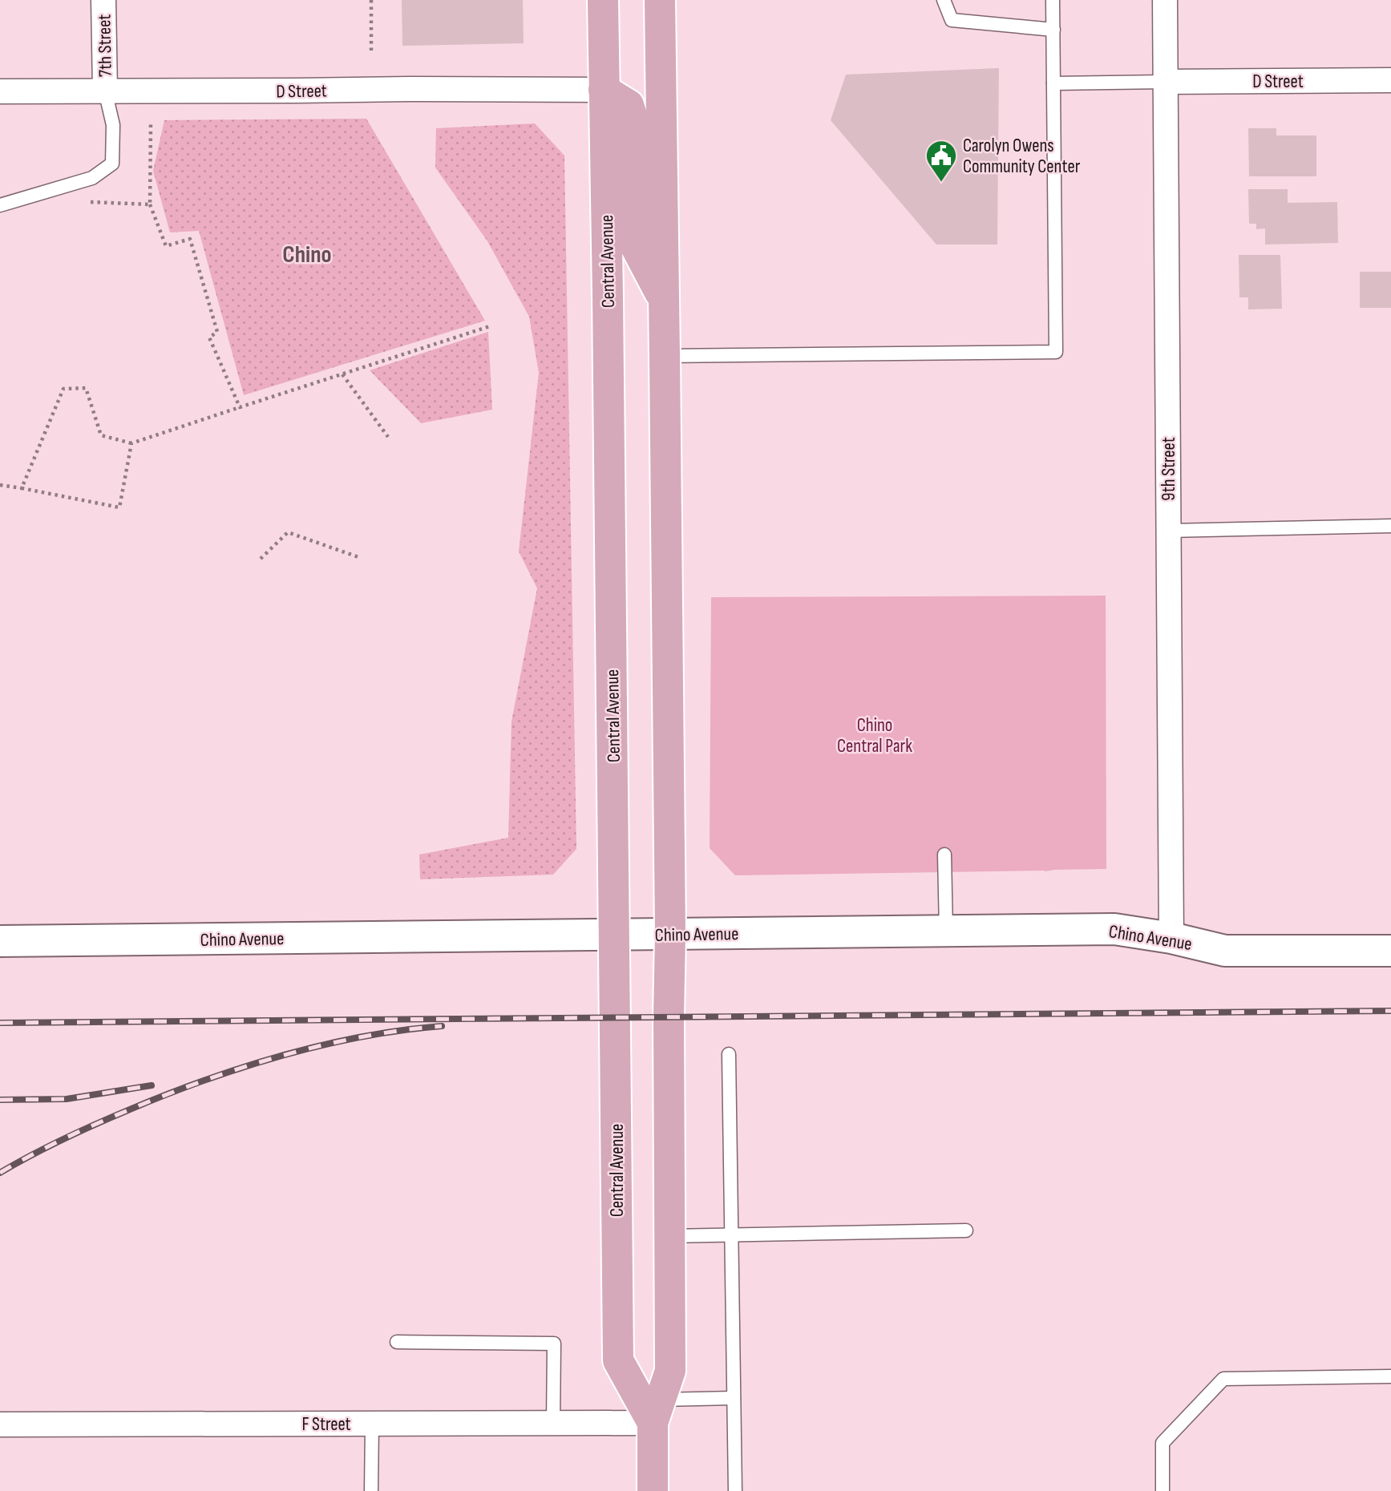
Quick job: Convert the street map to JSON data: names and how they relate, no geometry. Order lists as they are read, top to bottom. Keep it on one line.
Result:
{"streets":{"main road":["Central Avenue","Chino Avenue"],"street":["7th Street","D Street","9th Street","F Street"]},"crossings":[["7th Street","D Street"],["D Street","Central Avenue"],["D Street","9th Street"],["Central Avenue","Chino Avenue"],["Central Avenue","F Street"],["9th Street","Chino Avenue"]],"districts":["Chino"],"parks":["Chino Central Park"],"places":{"public building":["Carolyn Owens Community Center"]}}
